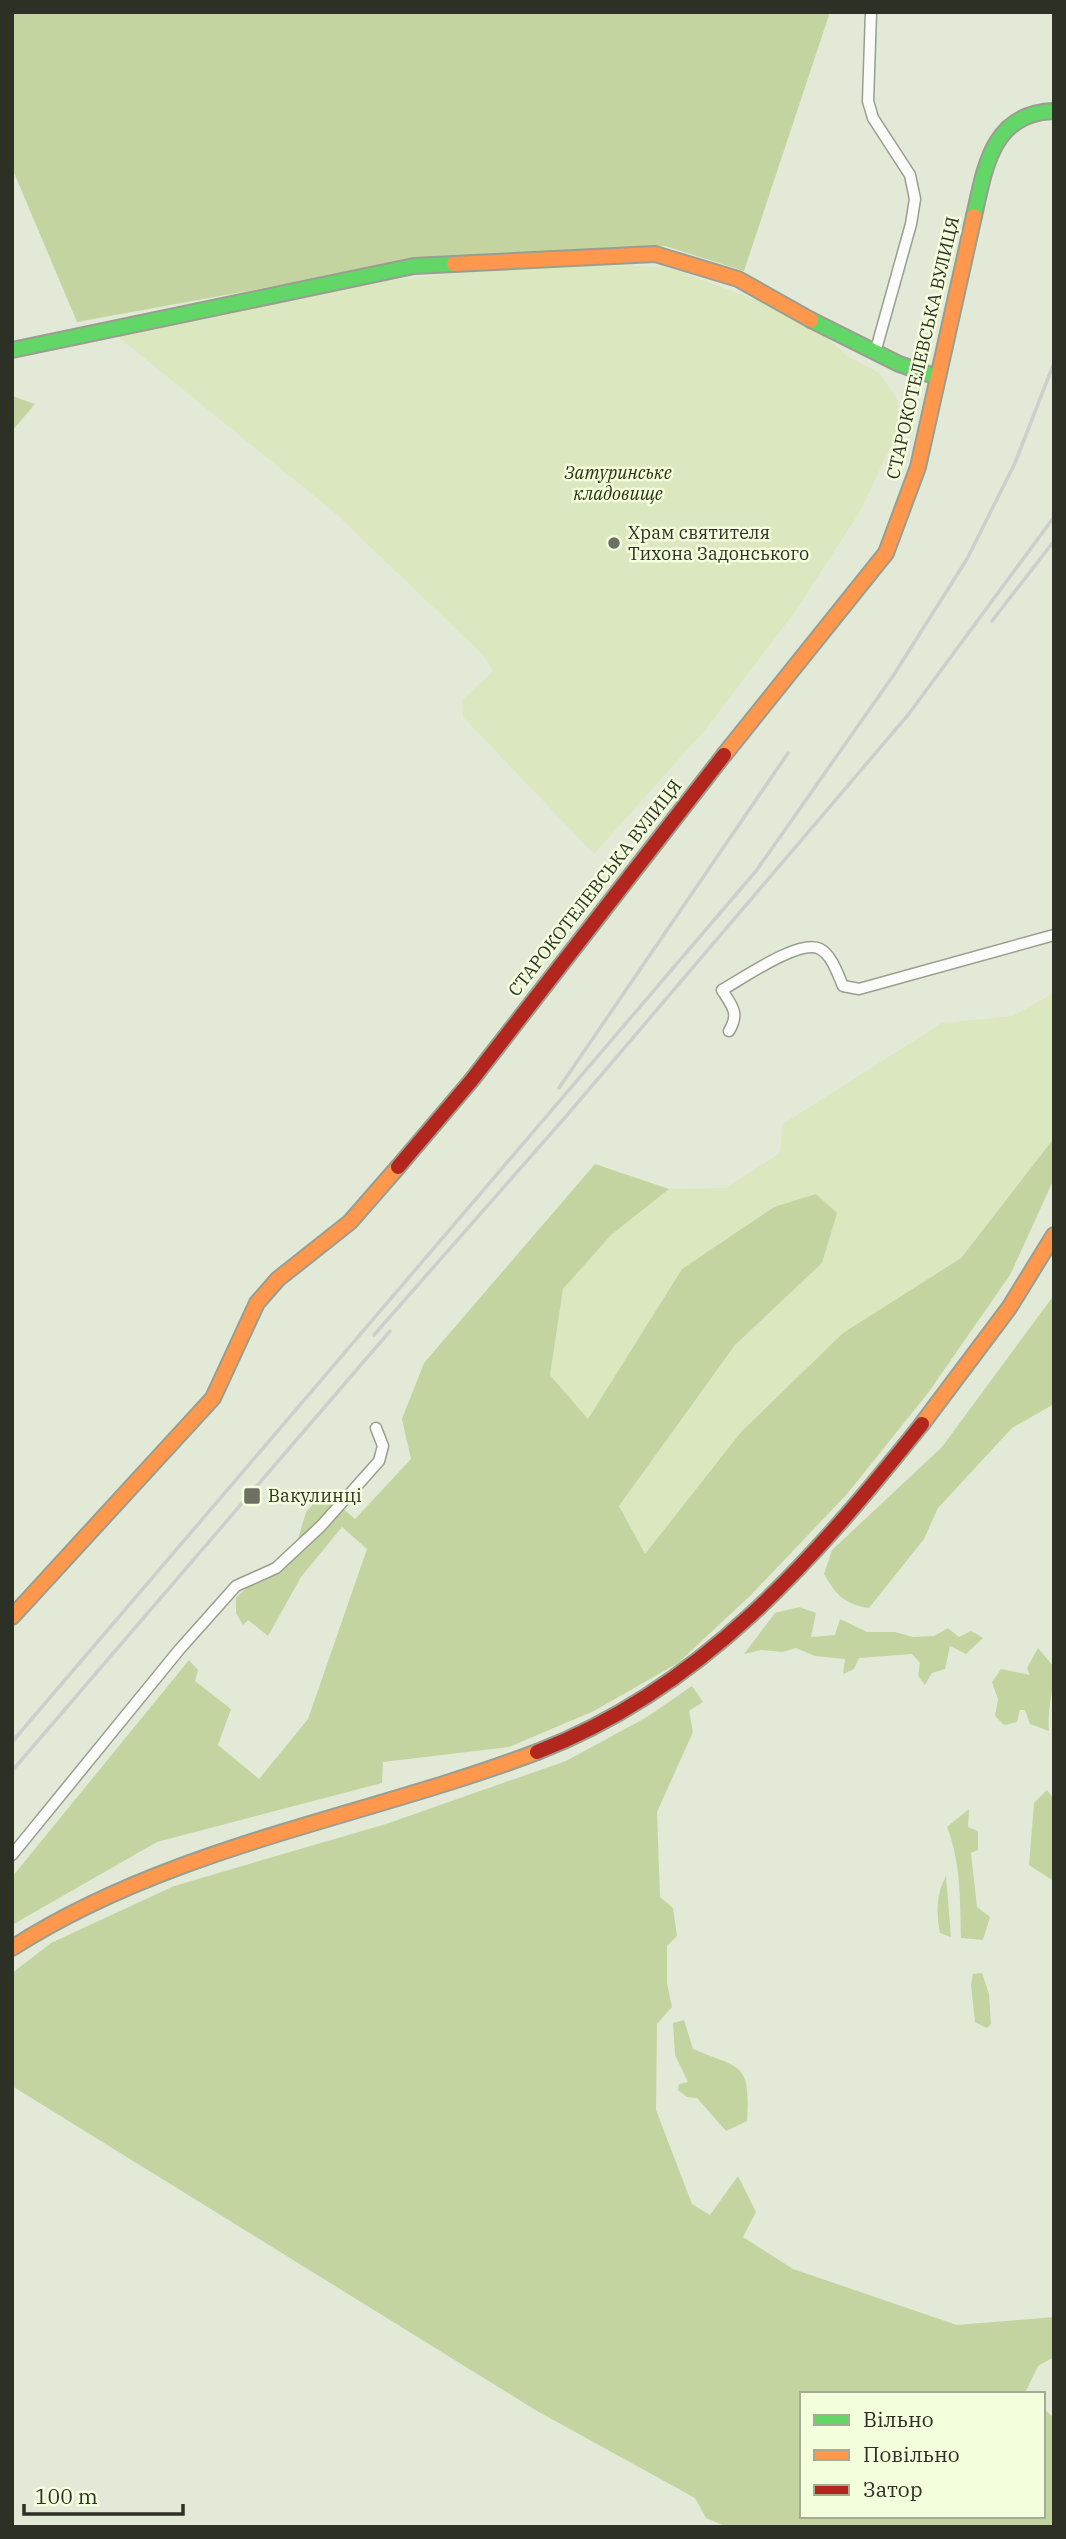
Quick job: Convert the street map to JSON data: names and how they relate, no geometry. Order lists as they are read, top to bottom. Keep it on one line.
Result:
{"streets":{"street":["СТАРОКОТЕЛЕВСЬКА ВУЛИЦЯ"]},"parks":["Затуринське кладовище"],"places":{"other":["Храм святителя Тихона Задонського"],"transit":["Вакулинці"]},"legend":["Вільно","Повільно","Затор"],"scale_bar":"100 m"}
